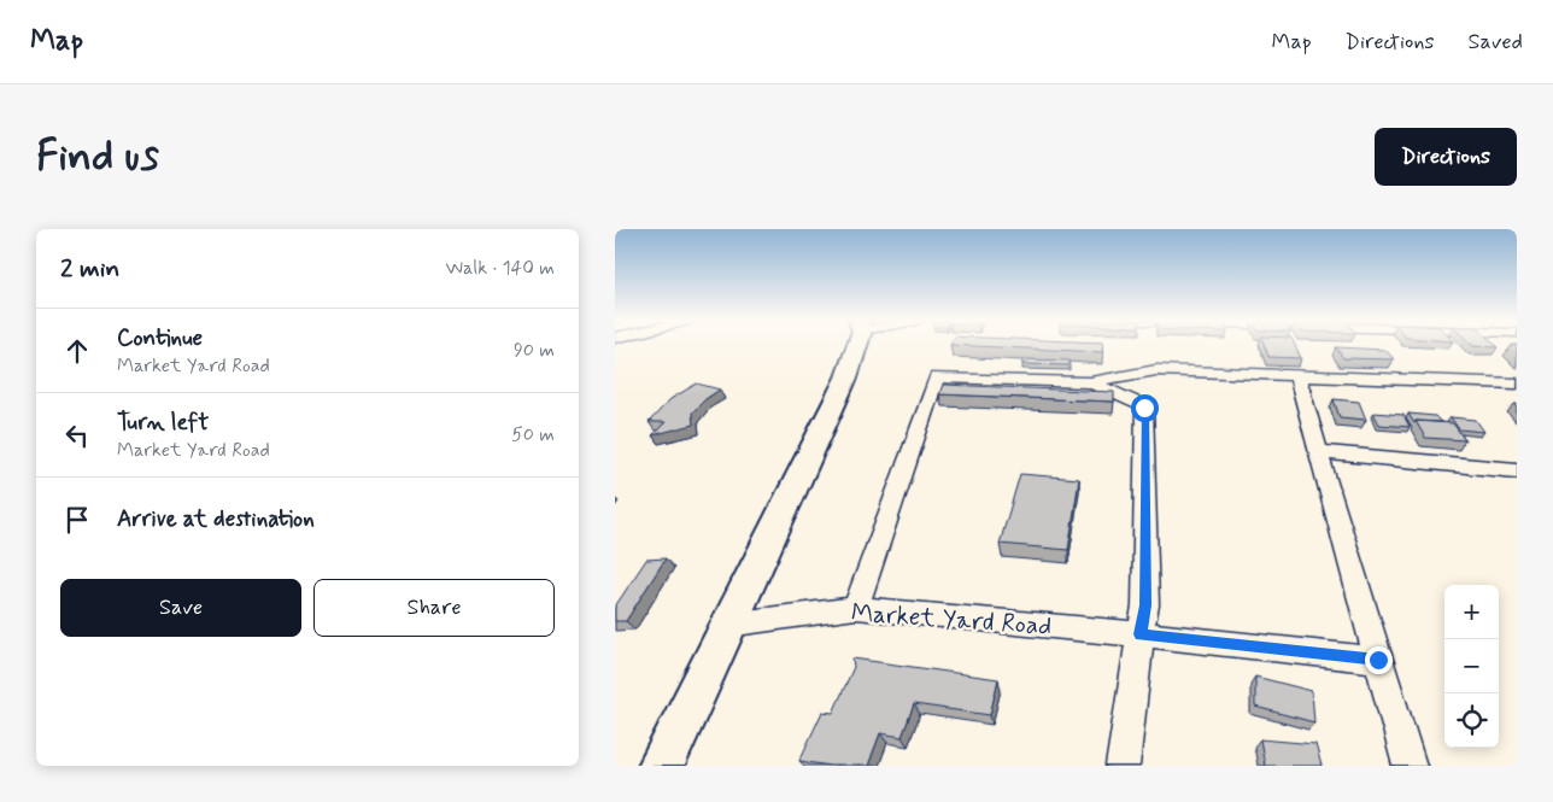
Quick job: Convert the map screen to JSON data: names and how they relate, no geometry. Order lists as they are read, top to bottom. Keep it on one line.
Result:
{"streets":{"street":["Market Yard Road"]},"page":{"header":"Map","nav":["Map","Directions","Saved"],"buttons":["Directions",["Save","Share"]],"title":"Find us","heading":["2 min","Walk · 140 m"],"list":[["Continue","Market Yard Road","90 m"],["Turn left","Market Yard Road","50 m"],"Arrive at destination"],"map_buttons":["+","−"]}}
